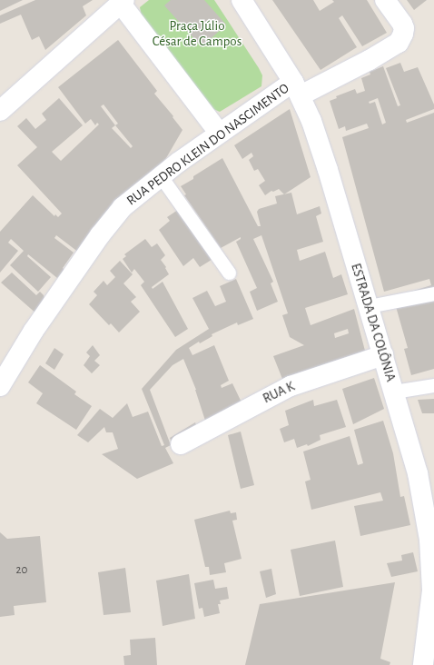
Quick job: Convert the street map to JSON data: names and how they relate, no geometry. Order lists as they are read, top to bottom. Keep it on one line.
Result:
{"streets":{"street":["RUA PEDRO KLEIN DO NASCIMENTO","ESTRADA DA COLÔNIA","RUA K"]},"crossings":[["RUA PEDRO KLEIN DO NASCIMENTO","ESTRADA DA COLÔNIA"],["ESTRADA DA COLÔNIA","RUA K"]],"parks":["Praça Júlio César de Campos"],"house_numbers":["20"]}
